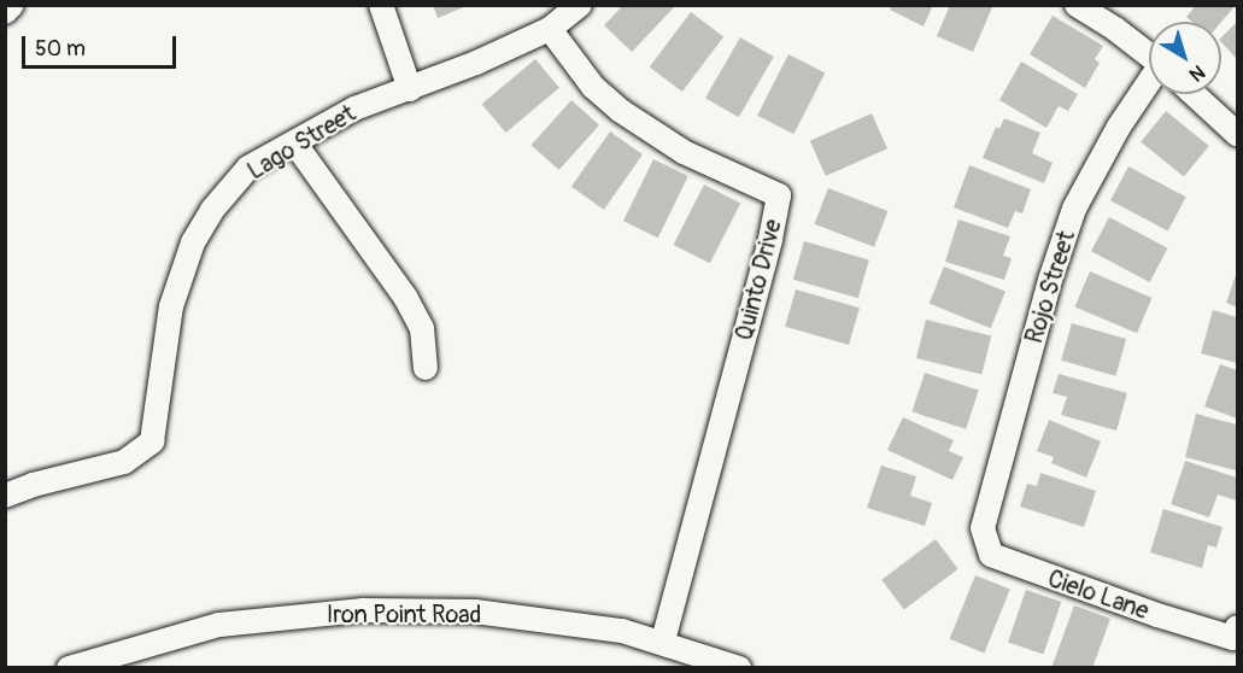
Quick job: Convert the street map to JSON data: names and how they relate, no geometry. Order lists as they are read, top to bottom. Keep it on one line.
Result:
{"streets":{"street":["Lago Street","Quinto Drive","Rojo Street","Cielo Lane","Iron Point Road"]},"crossings":[["Lago Street","Quinto Drive"],["Quinto Drive","Iron Point Road"],["Rojo Street","Cielo Lane"]],"scale_bar":"50 m","north":"bottom right"}
